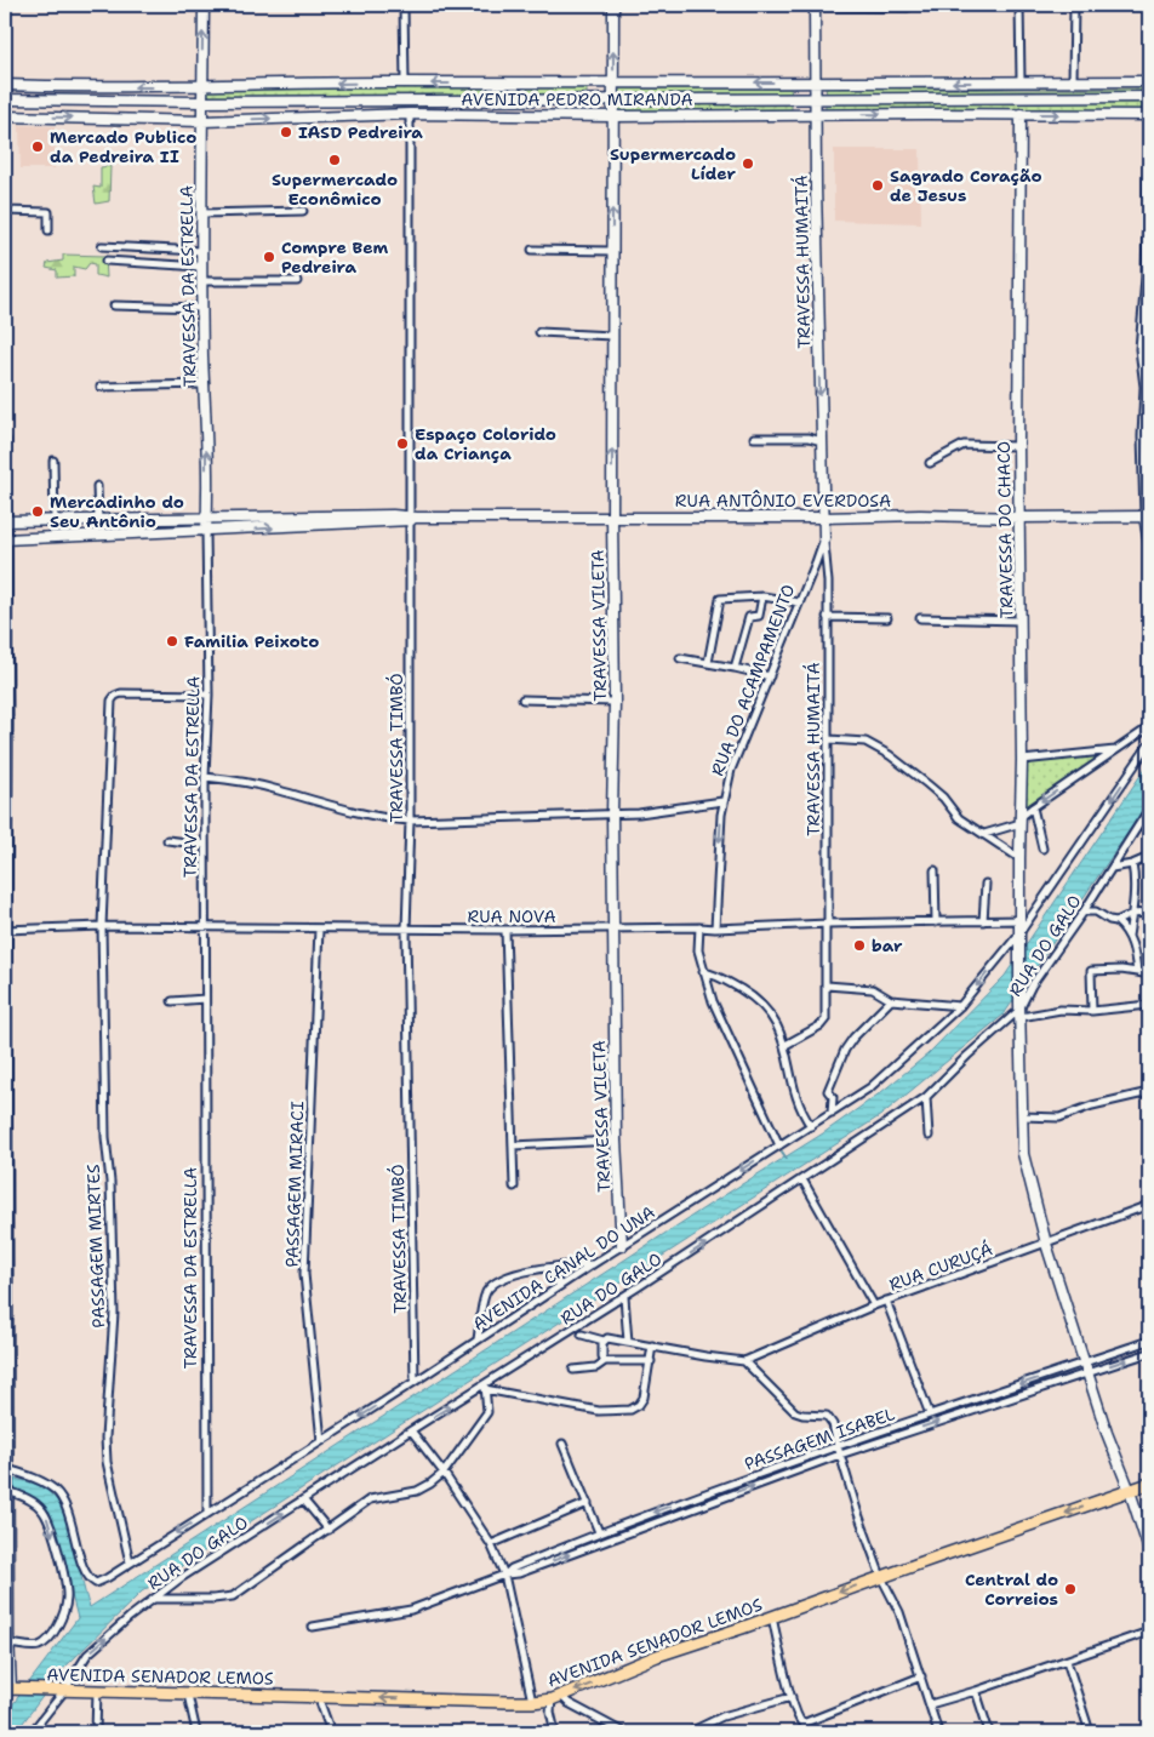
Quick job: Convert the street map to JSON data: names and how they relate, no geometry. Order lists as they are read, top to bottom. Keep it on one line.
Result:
{"streets":{"main road":["AVENIDA SENADOR LEMOS"],"street":["AVENIDA PEDRO MIRANDA","TRAVESSA HUMAITÁ","TRAVESSA DA ESTRELLA","RUA ANTÔNIO EVERDOSA","TRAVESSA DO CHACO","TRAVESSA VILETA","RUA DO ACAMPAMENTO","TRAVESSA TIMBÓ","RUA NOVA","RUA DO GALO","PASSAGEM MIRACI","PASSAGEM MIRTES","RUA CURUÇÁ","AVENIDA CANAL DO UNA","PASSAGEM ISABEL"]},"crossings":[["AVENIDA PEDRO MIRANDA","TRAVESSA HUMAITÁ"],["AVENIDA PEDRO MIRANDA","TRAVESSA DA ESTRELLA"],["AVENIDA PEDRO MIRANDA","TRAVESSA DO CHACO"],["AVENIDA PEDRO MIRANDA","TRAVESSA VILETA"],["AVENIDA PEDRO MIRANDA","TRAVESSA TIMBÓ"],["TRAVESSA HUMAITÁ","RUA ANTÔNIO EVERDOSA"],["TRAVESSA HUMAITÁ","RUA DO ACAMPAMENTO"],["TRAVESSA HUMAITÁ","RUA NOVA"],["TRAVESSA DA ESTRELLA","RUA ANTÔNIO EVERDOSA"],["TRAVESSA DA ESTRELLA","RUA NOVA"],["TRAVESSA DA ESTRELLA","PASSAGEM MIRTES"],["TRAVESSA DA ESTRELLA","AVENIDA CANAL DO UNA"],["RUA ANTÔNIO EVERDOSA","TRAVESSA DO CHACO"],["RUA ANTÔNIO EVERDOSA","TRAVESSA VILETA"],["RUA ANTÔNIO EVERDOSA","RUA DO ACAMPAMENTO"],["RUA ANTÔNIO EVERDOSA","TRAVESSA TIMBÓ"],["TRAVESSA DO CHACO","RUA NOVA"],["TRAVESSA DO CHACO","RUA DO GALO"],["TRAVESSA DO CHACO","RUA CURUÇÁ"],["TRAVESSA DO CHACO","AVENIDA CANAL DO UNA"],["TRAVESSA DO CHACO","PASSAGEM ISABEL"],["TRAVESSA DO CHACO","AVENIDA SENADOR LEMOS"],["TRAVESSA VILETA","RUA NOVA"],["TRAVESSA VILETA","AVENIDA CANAL DO UNA"],["RUA DO ACAMPAMENTO","RUA NOVA"],["TRAVESSA TIMBÓ","RUA NOVA"],["TRAVESSA TIMBÓ","AVENIDA CANAL DO UNA"],["RUA NOVA","PASSAGEM MIRACI"],["RUA NOVA","PASSAGEM MIRTES"],["RUA DO GALO","AVENIDA SENADOR LEMOS"],["PASSAGEM MIRACI","AVENIDA CANAL DO UNA"],["PASSAGEM MIRTES","AVENIDA CANAL DO UNA"]],"one_way":["AVENIDA CANAL DO UNA","AVENIDA SENADOR LEMOS"],"places":["IASD Pedreira","Mercado Publico da Pedreira II","Supermercado Econômico","Supermercado Líder","Sagrado Coração de Jesus","Compre Bem Pedreira","Espaço Colorido da Criança","Mercadinho do Seu Antônio","Familia Peixoto","bar","Central do Correios"]}
